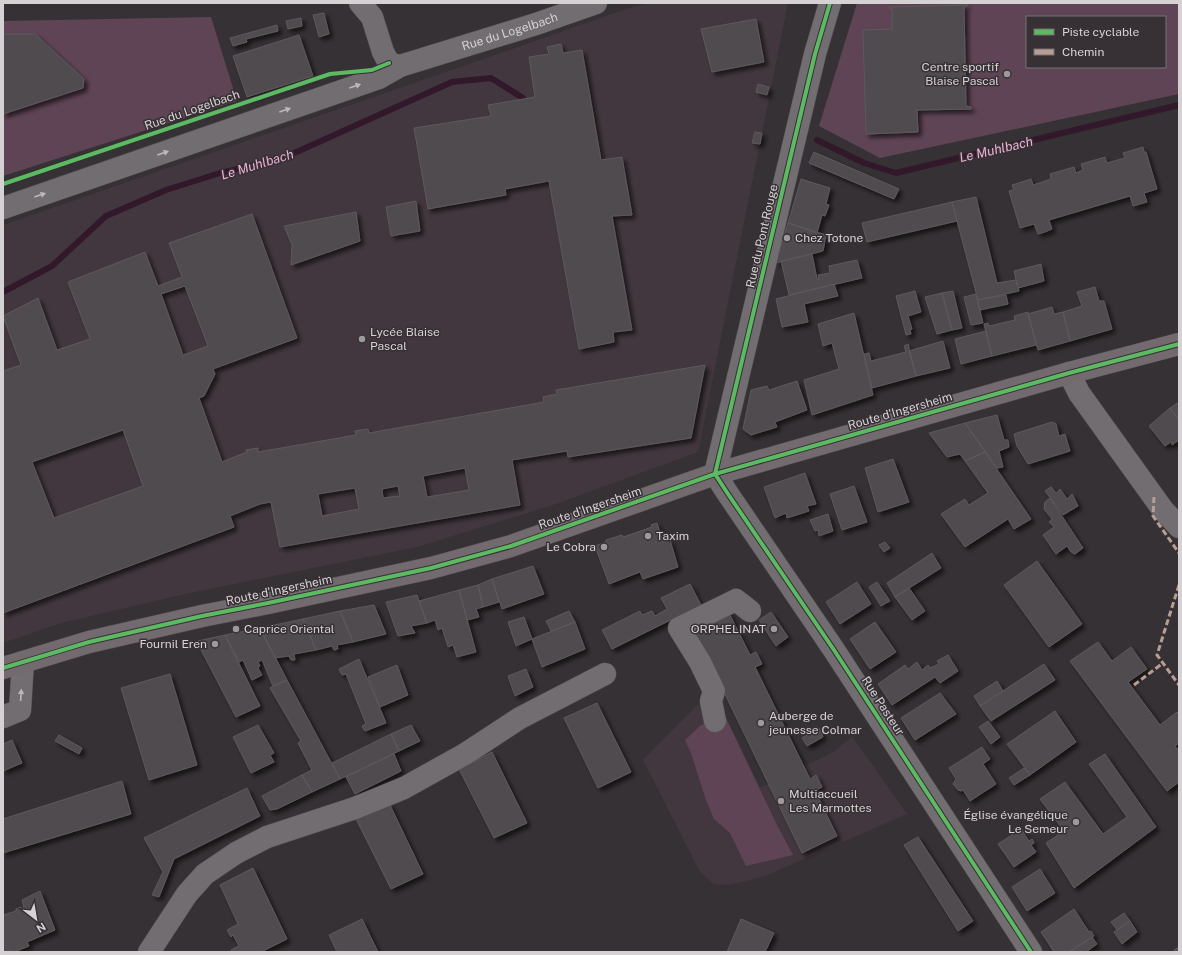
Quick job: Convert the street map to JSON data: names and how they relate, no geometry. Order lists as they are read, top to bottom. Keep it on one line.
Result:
{"streets":{"main road":["Route d'Ingersheim"],"street":["Rue du Logelbach","Rue du Pont Rouge","Rue Pasteur"]},"crossings":[["Rue du Pont Rouge","Route d'Ingersheim"],["Rue du Pont Rouge","Rue Pasteur"],["Route d'Ingersheim","Rue Pasteur"]],"one_way":["Rue du Logelbach"],"water":["Le Muhlbach"],"places":["Centre sportif Blaise Pascal","Chez Totone","Lycée Blaise Pascal","Taxim","Le Cobra","Caprice Oriental","ORPHELINAT","Fournil Eren","Auberge de jeunesse Colmar","Multiaccueil Les Marmottes","Église évangélique Le Semeur"],"legend":["Piste cyclable","Chemin"],"north":"bottom right"}
